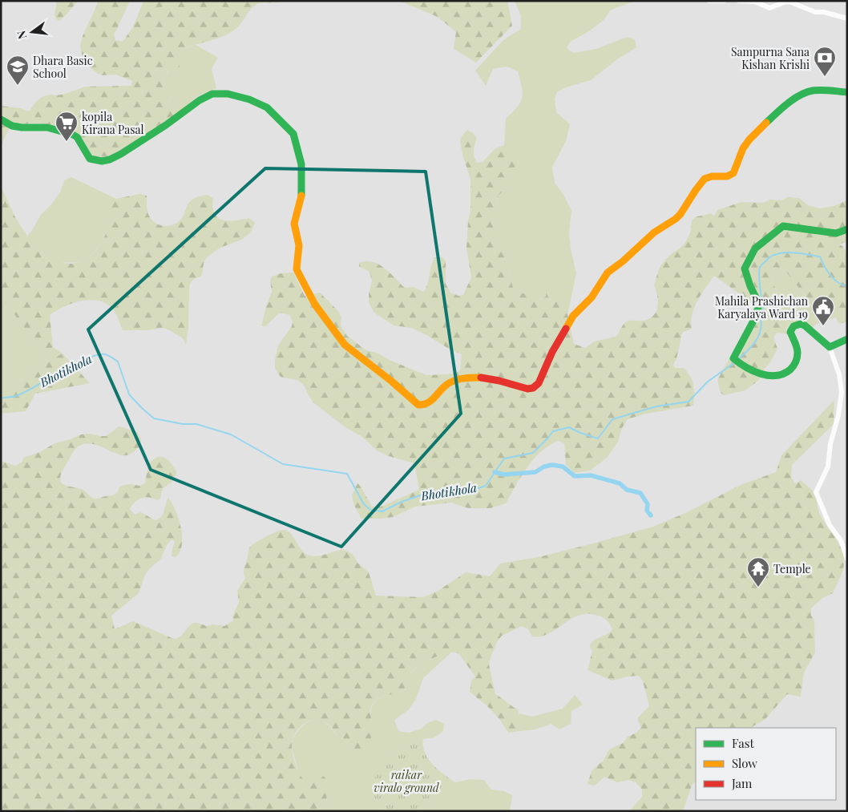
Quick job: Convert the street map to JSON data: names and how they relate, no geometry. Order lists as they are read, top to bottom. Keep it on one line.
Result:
{"water":["Bhotikhola"],"parks":["raikar viralo ground"],"places":{"bank":["Sampurna Sana Kishan Krishi"],"school or university":["Dhara Basic School"],"supermarket":["kopila Kirana Pasal"],"public building":["Mahila Prashichan Karyalaya Ward 19"],"temple":["Temple"]},"legend":["Fast","Slow","Jam"],"north":"left"}
